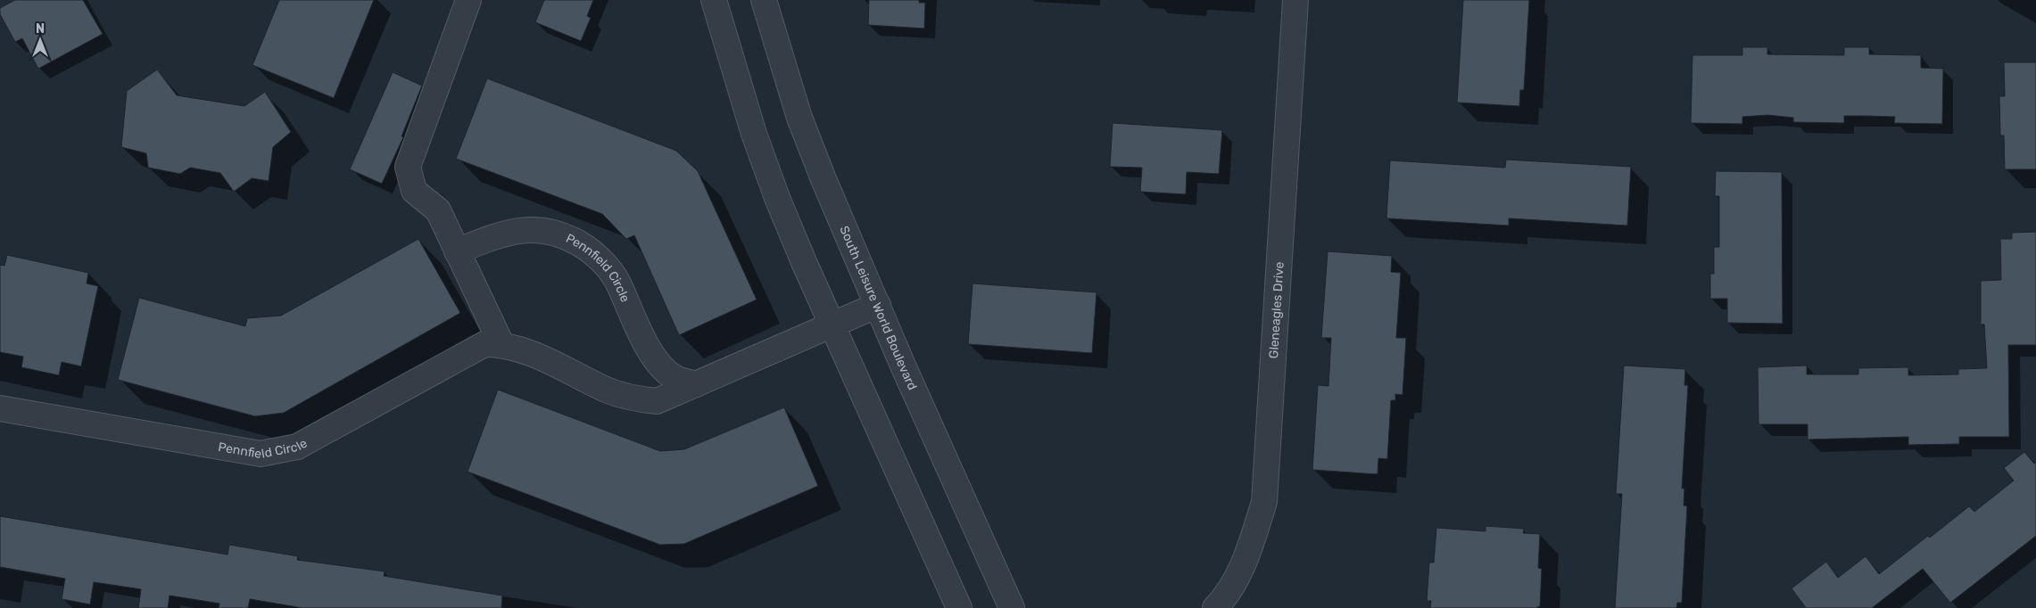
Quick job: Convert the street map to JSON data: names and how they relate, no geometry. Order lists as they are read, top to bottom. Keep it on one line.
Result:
{"streets":{"street":["Pennfield Circle","South Leisure World Boulevard","Gleneagles Drive"]},"crossings":[["Pennfield Circle","South Leisure World Boulevard"]],"north":"top"}
